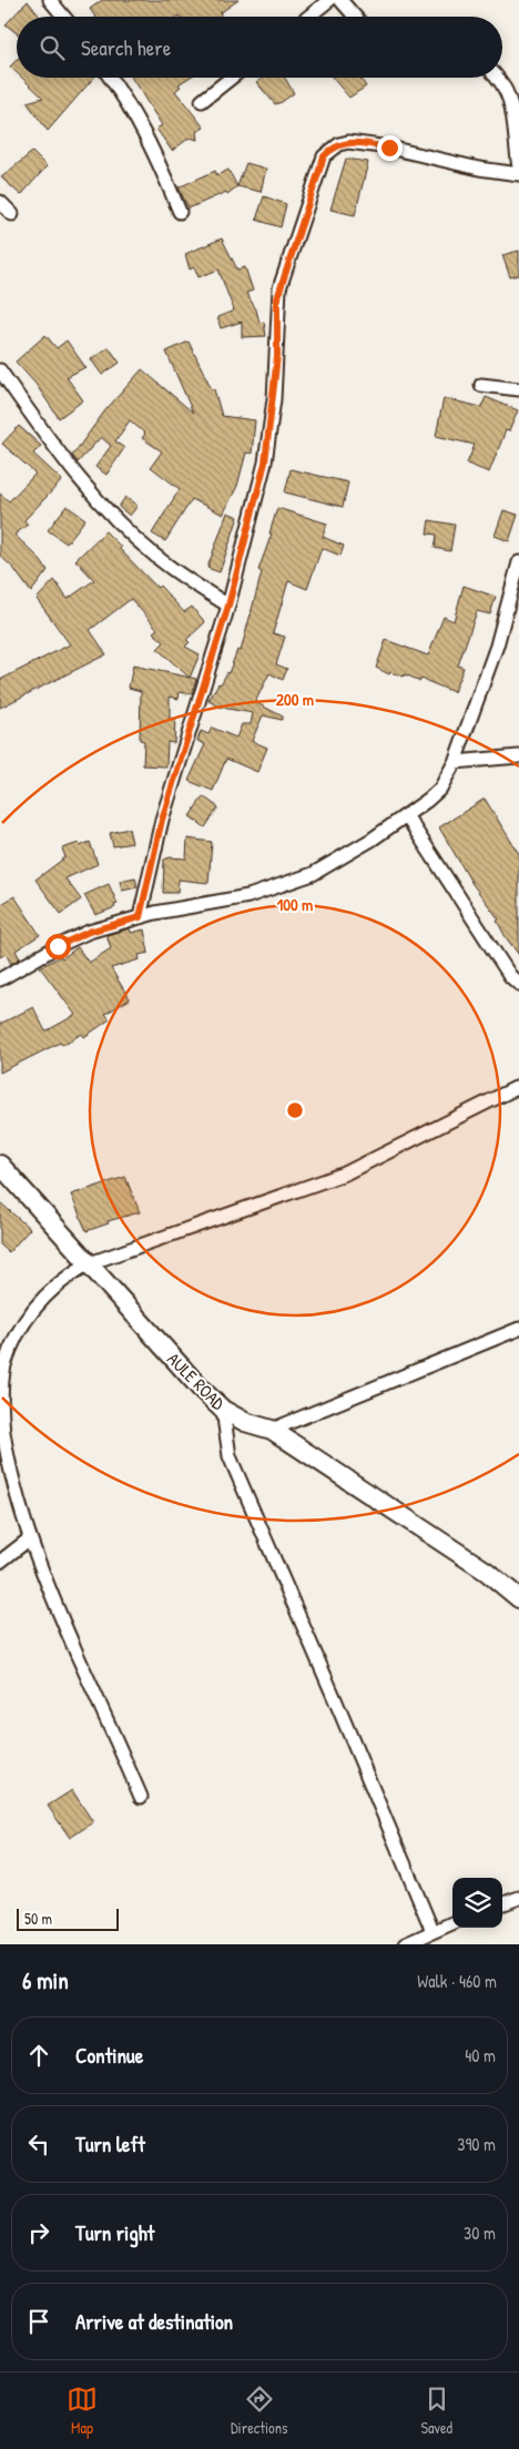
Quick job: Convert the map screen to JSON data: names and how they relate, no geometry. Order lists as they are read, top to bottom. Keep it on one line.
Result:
{"streets":{"street":["AULE ROAD"]},"scale_bar":"50 m","page":{"search":"Search here","scale":"50 m","heading":["6 min","Walk · 460 m"],"list":[["Continue","40 m"],["Turn left","390 m"],["Turn right","30 m"],"Arrive at destination"],"nav":["Map","Directions","Saved"]},"rings":["200 m","100 m"]}
